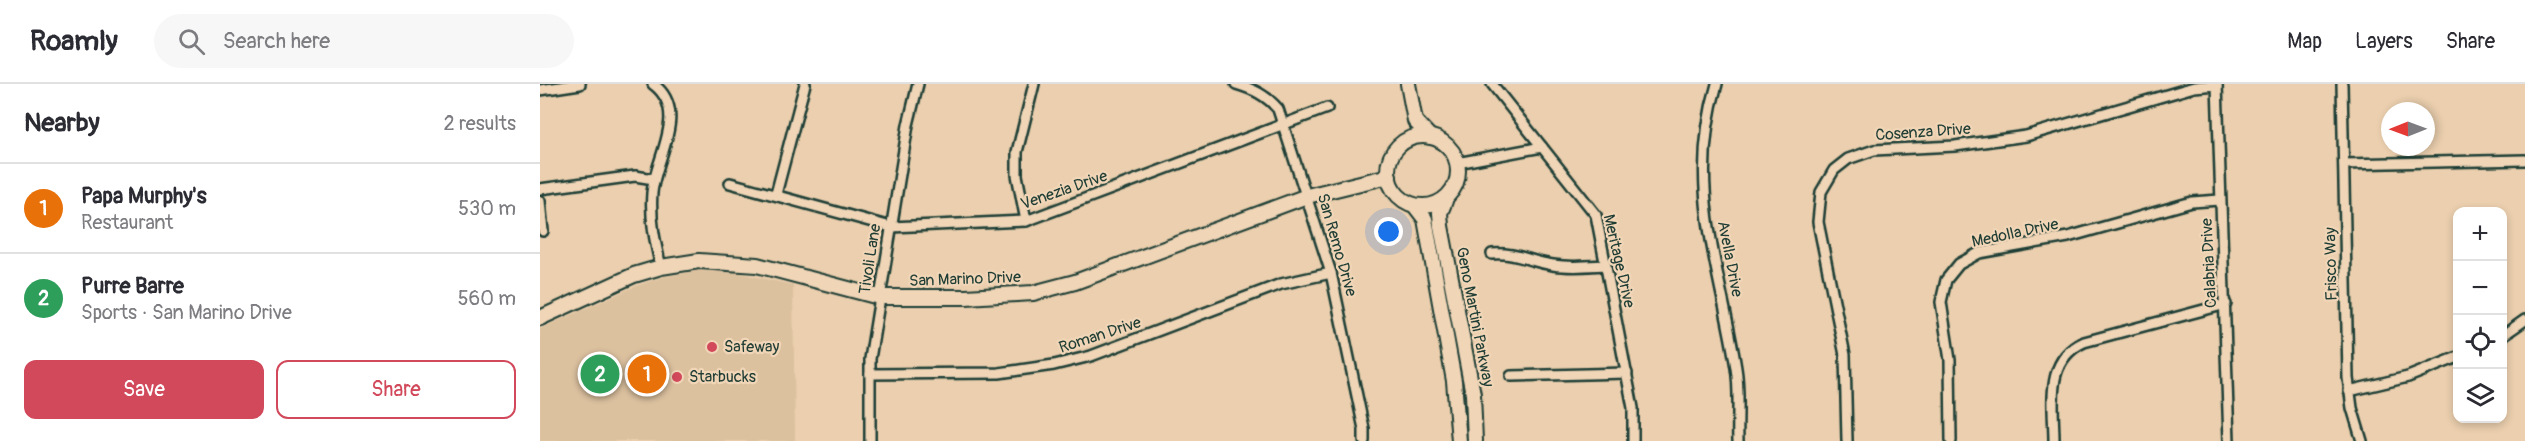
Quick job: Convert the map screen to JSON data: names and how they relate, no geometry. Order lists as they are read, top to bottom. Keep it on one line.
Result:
{"streets":{"street":["Cosenza Drive","Venezia Drive","Medolla Drive","San Remo Drive","Tivoli Lane","Avella Drive","Meritage Drive","Calabria Drive","Frisco Way","San Marino Drive","Geno Martini Parkway","Roman Drive"]},"crossings":[["Cosenza Drive","Calabria Drive"],["Venezia Drive","San Remo Drive"],["Venezia Drive","Tivoli Lane"],["Medolla Drive","Calabria Drive"],["San Remo Drive","San Marino Drive"],["San Remo Drive","Roman Drive"],["Tivoli Lane","San Marino Drive"],["Tivoli Lane","Roman Drive"],["San Marino Drive","Geno Martini Parkway"]],"places":["Safeway","Starbucks"],"north":"left","page":{"header":"Roamly","search":"Search here","nav":["Map","Layers","Share"],"heading":["Nearby","2 results"],"list":[{"mark":"1","name":"Papa Murphy's","note":"Restaurant","value":"530 m"},{"mark":"2","name":"Purre Barre","note":"Sports · San Marino Drive","value":"560 m"}],"map_buttons":["+","−"],"buttons":["Save","Share"],"pins":["1","2"]}}
